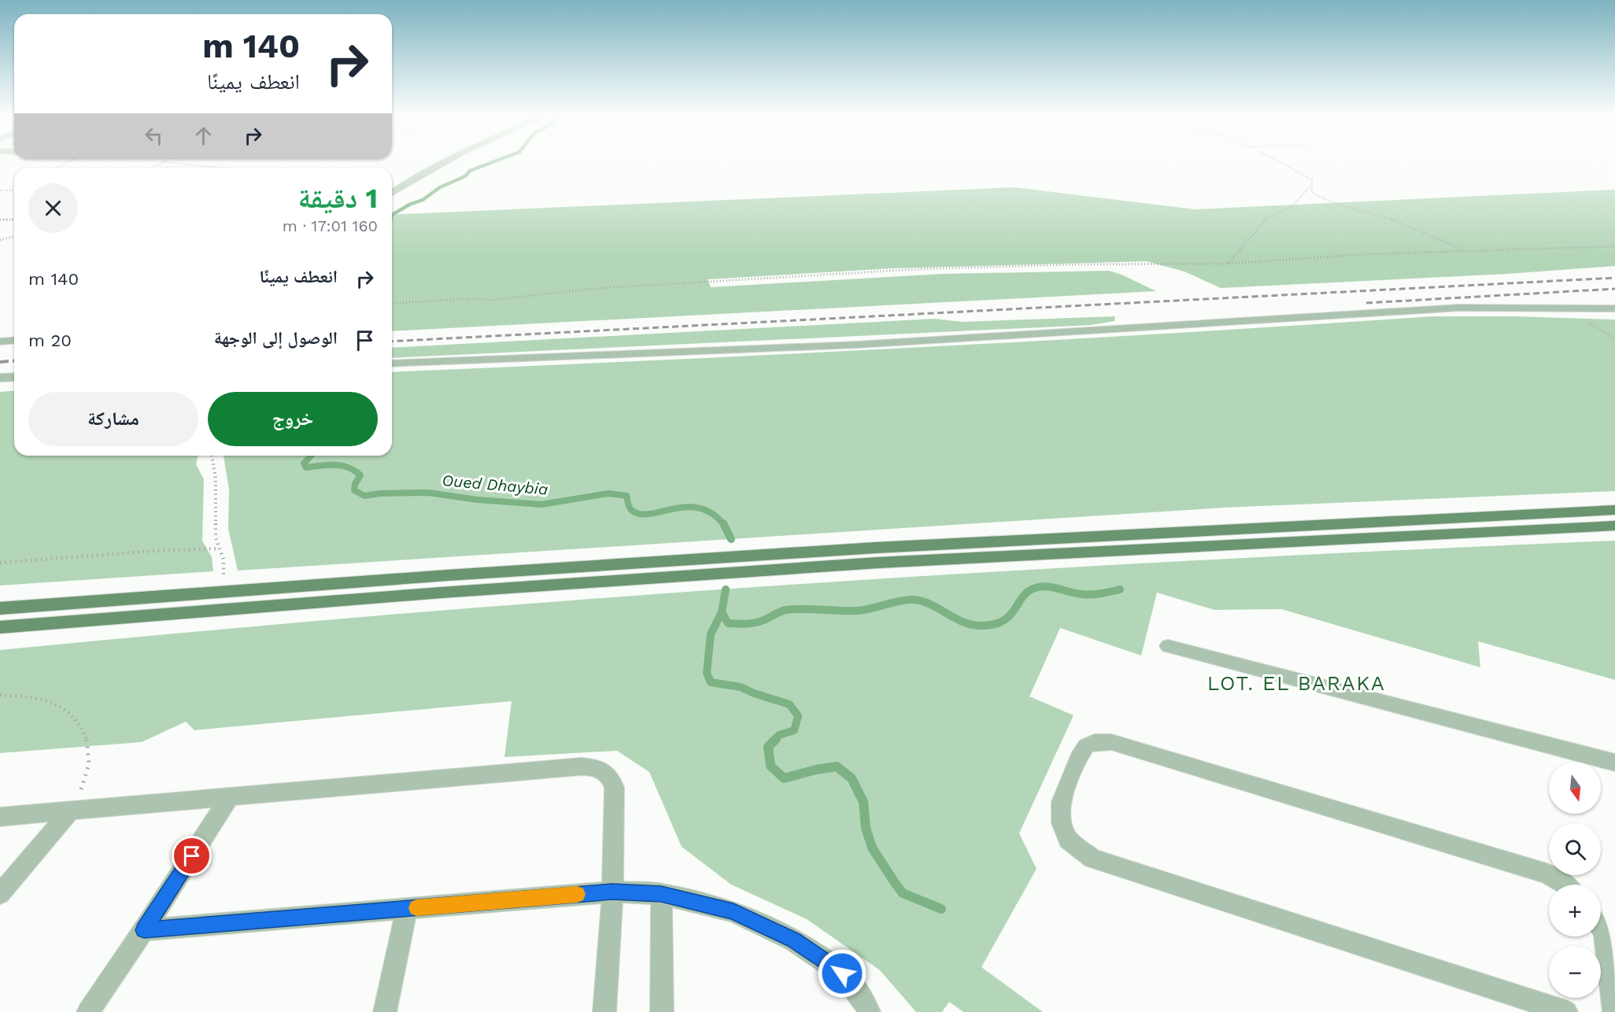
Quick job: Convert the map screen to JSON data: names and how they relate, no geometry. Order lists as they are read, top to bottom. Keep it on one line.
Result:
{"districts":["LOT. EL BARAKA"],"water":["Oued Dhaybia"],"north":"bottom","page":{"turn":["140 m","انعطف يمينًا"],"heading":["1 دقيقة","160 m · 17:01"],"list":[{"name":"انعطف يمينًا","value":"140 m"},{"name":"الوصول إلى الوجهة","value":"20 m"}],"buttons":["خروج","مشاركة"],"map_buttons":["+","−"]}}
